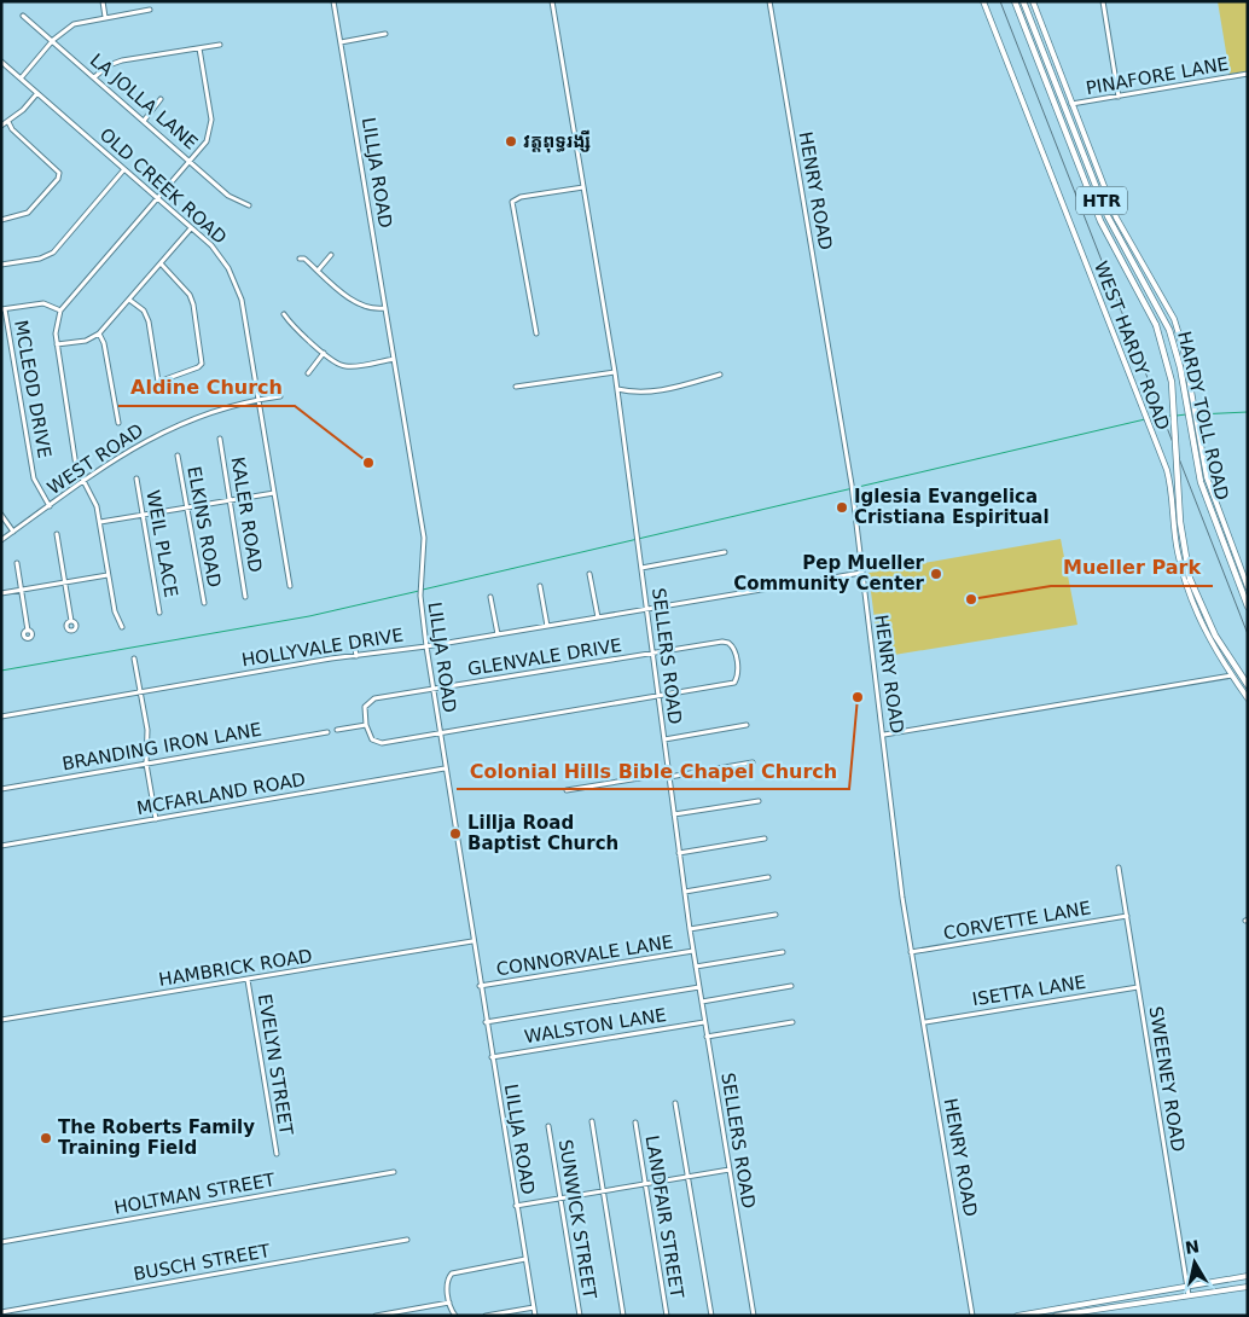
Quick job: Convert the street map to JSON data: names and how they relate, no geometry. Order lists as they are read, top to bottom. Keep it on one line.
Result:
{"streets":{"highway":["HTR","HARDY TOLL ROAD"],"main road":["WEST HARDY ROAD"],"street":["PINAFORE LANE","LA JOLLA LANE","LILLJA ROAD","OLD CREEK ROAD","HENRY ROAD","MCLEOD DRIVE","WEST ROAD","KALER ROAD","ELKINS ROAD","WEIL PLACE","HOLLYVALE DRIVE","SELLERS ROAD","GLENVALE DRIVE","BRANDING IRON LANE","MCFARLAND ROAD","CORVETTE LANE","CONNORVALE LANE","HAMBRICK ROAD","ISETTA LANE","WALSTON LANE","EVELYN STREET","SWEENEY ROAD","HOLTMAN STREET","LANDFAIR STREET","SUNWICK STREET","BUSCH STREET"]},"crossings":[["LILLJA ROAD","HOLLYVALE DRIVE"],["LILLJA ROAD","GLENVALE DRIVE"],["LILLJA ROAD","MCFARLAND ROAD"],["LILLJA ROAD","CONNORVALE LANE"],["LILLJA ROAD","HAMBRICK ROAD"],["LILLJA ROAD","WALSTON LANE"],["OLD CREEK ROAD","WEST ROAD"],["HENRY ROAD","HOLLYVALE DRIVE"],["HENRY ROAD","CORVETTE LANE"],["HENRY ROAD","ISETTA LANE"],["MCLEOD DRIVE","WEST ROAD"],["HOLLYVALE DRIVE","SELLERS ROAD"],["SELLERS ROAD","GLENVALE DRIVE"],["SELLERS ROAD","CONNORVALE LANE"],["SELLERS ROAD","WALSTON LANE"],["CORVETTE LANE","SWEENEY ROAD"],["HAMBRICK ROAD","EVELYN STREET"],["ISETTA LANE","SWEENEY ROAD"]],"places":["វត្តពុទ្ធរង្សី","Aldine Church","Iglesia Evangelica Cristiana Espiritual","Pep Mueller Community Center","Mueller Park","Colonial Hills Bible Chapel Church","Lillja Road Baptist Church","The Roberts Family Training Field"],"north":"top"}
